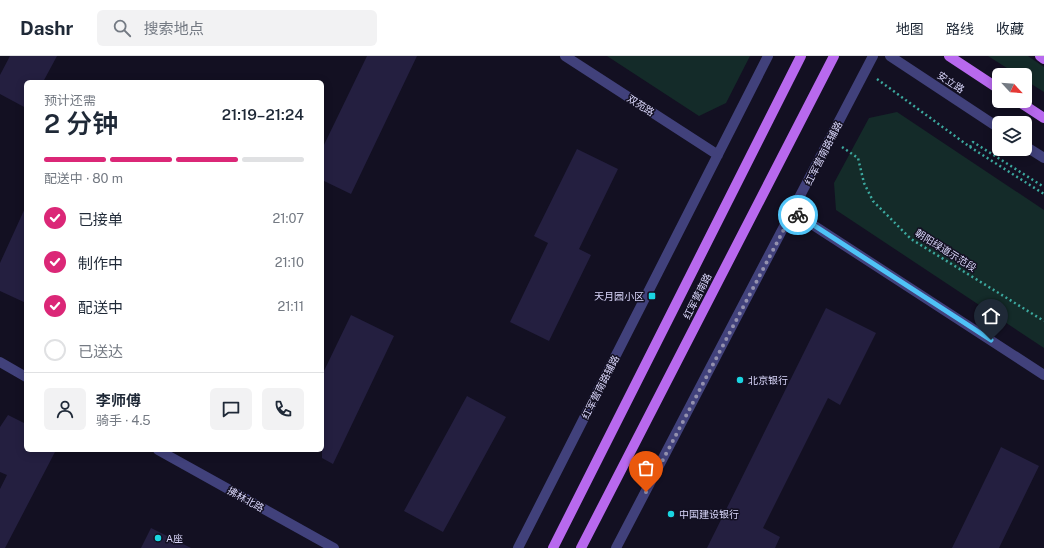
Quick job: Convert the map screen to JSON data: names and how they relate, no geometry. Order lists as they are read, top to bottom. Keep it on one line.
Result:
{"streets":{"main road":["安立路","红军营南路"],"street":["双苑路","红军营南路辅路","拂林北路"],"path":["朝阳绿道示范段"]},"crossings":[["双苑路","红军营南路辅路"],["红军营南路辅路","朝阳绿道示范段"]],"places":{"transit":["天月园小区"],"other":["北京银行","中国建设银行","A座"]},"north":"bottom right","page":{"header":"Dashr","search":"搜索地点","nav":["地图","路线","收藏"],"heading":["2 分钟","预计还需","21:19–21:24"],"panel":["李师傅","骑手 · 4.5"],"bar":"配送中 · 80 m","list":[["已接单","21:07"],["制作中","21:10"],["配送中","21:11"],"已送达"]}}
